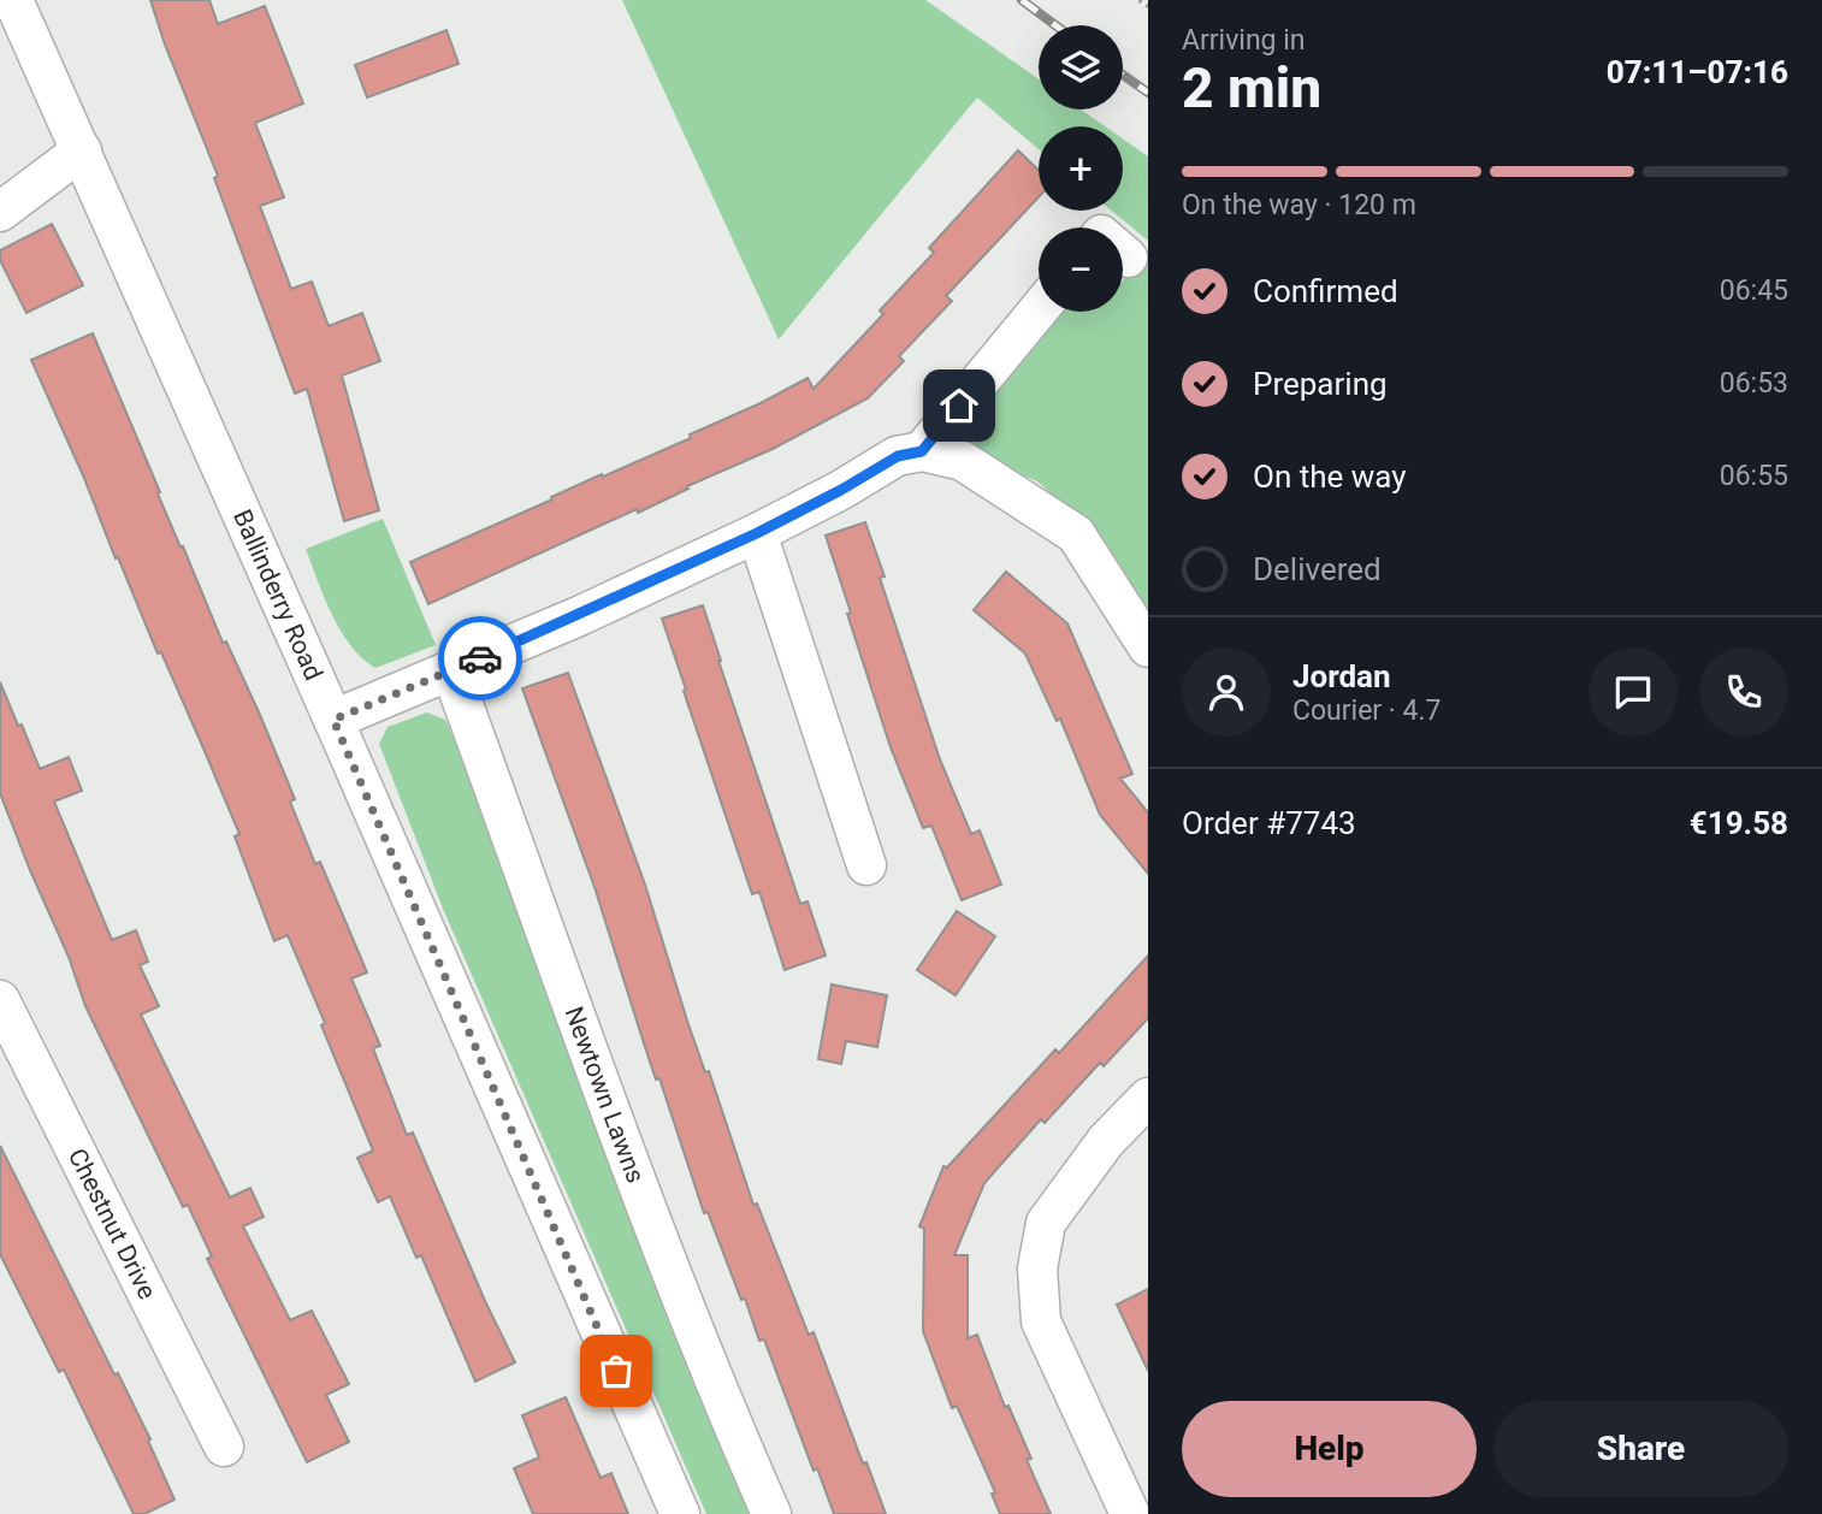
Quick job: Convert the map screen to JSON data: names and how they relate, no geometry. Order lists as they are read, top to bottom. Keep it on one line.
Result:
{"streets":{"street":["Ballinderry Road","Newtown Lawns","Chestnut Drive"]},"page":{"heading":["2 min","Arriving in","07:11–07:16"],"panel":["Jordan","Courier · 4.7","Order #7743","€19.58"],"map_buttons":["+","−"],"bar":"On the way · 120 m","list":[["Confirmed","06:45"],["Preparing","06:53"],["On the way","06:55"],"Delivered"],"buttons":["Help","Share"]}}
